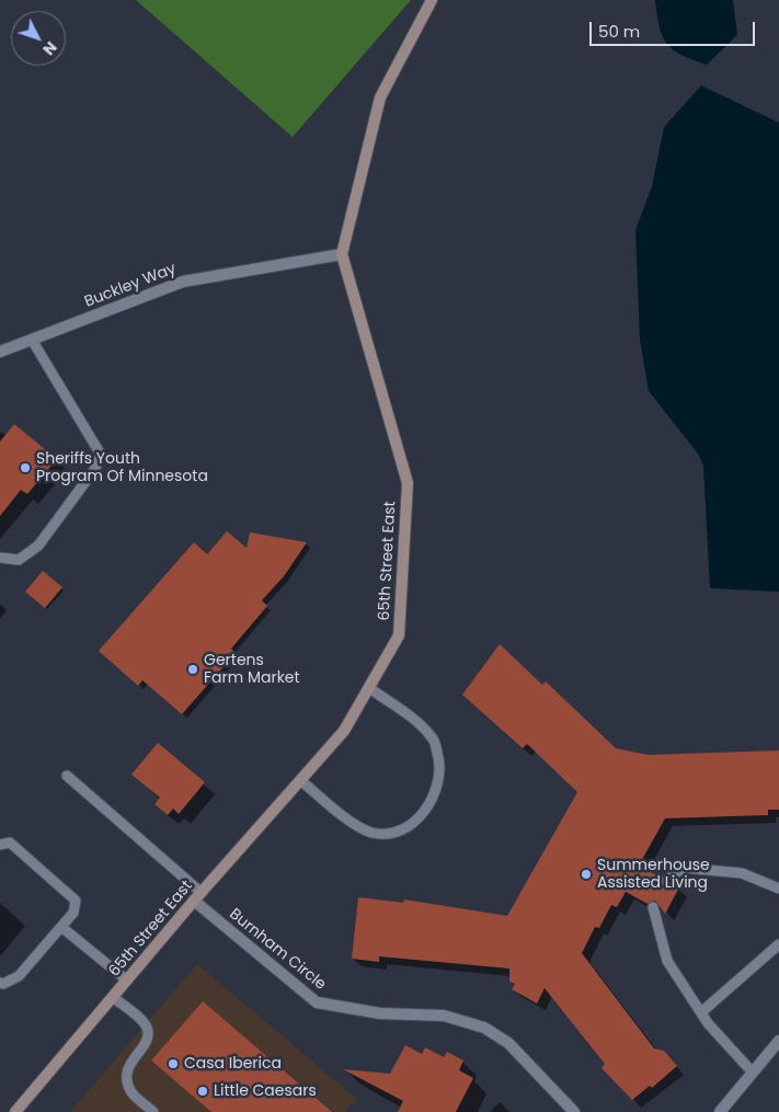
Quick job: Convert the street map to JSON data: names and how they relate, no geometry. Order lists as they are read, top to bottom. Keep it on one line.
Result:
{"streets":{"street":["Buckley Way","65th Street East","Burnham Circle"]},"crossings":[["Buckley Way","65th Street East"],["65th Street East","Burnham Circle"]],"places":["Sheriffs Youth Program Of Minnesota","Gertens Farm Market","Summerhouse Assisted Living","Casa Iberica","Little Caesars"],"scale_bar":"50 m","north":"bottom right"}
